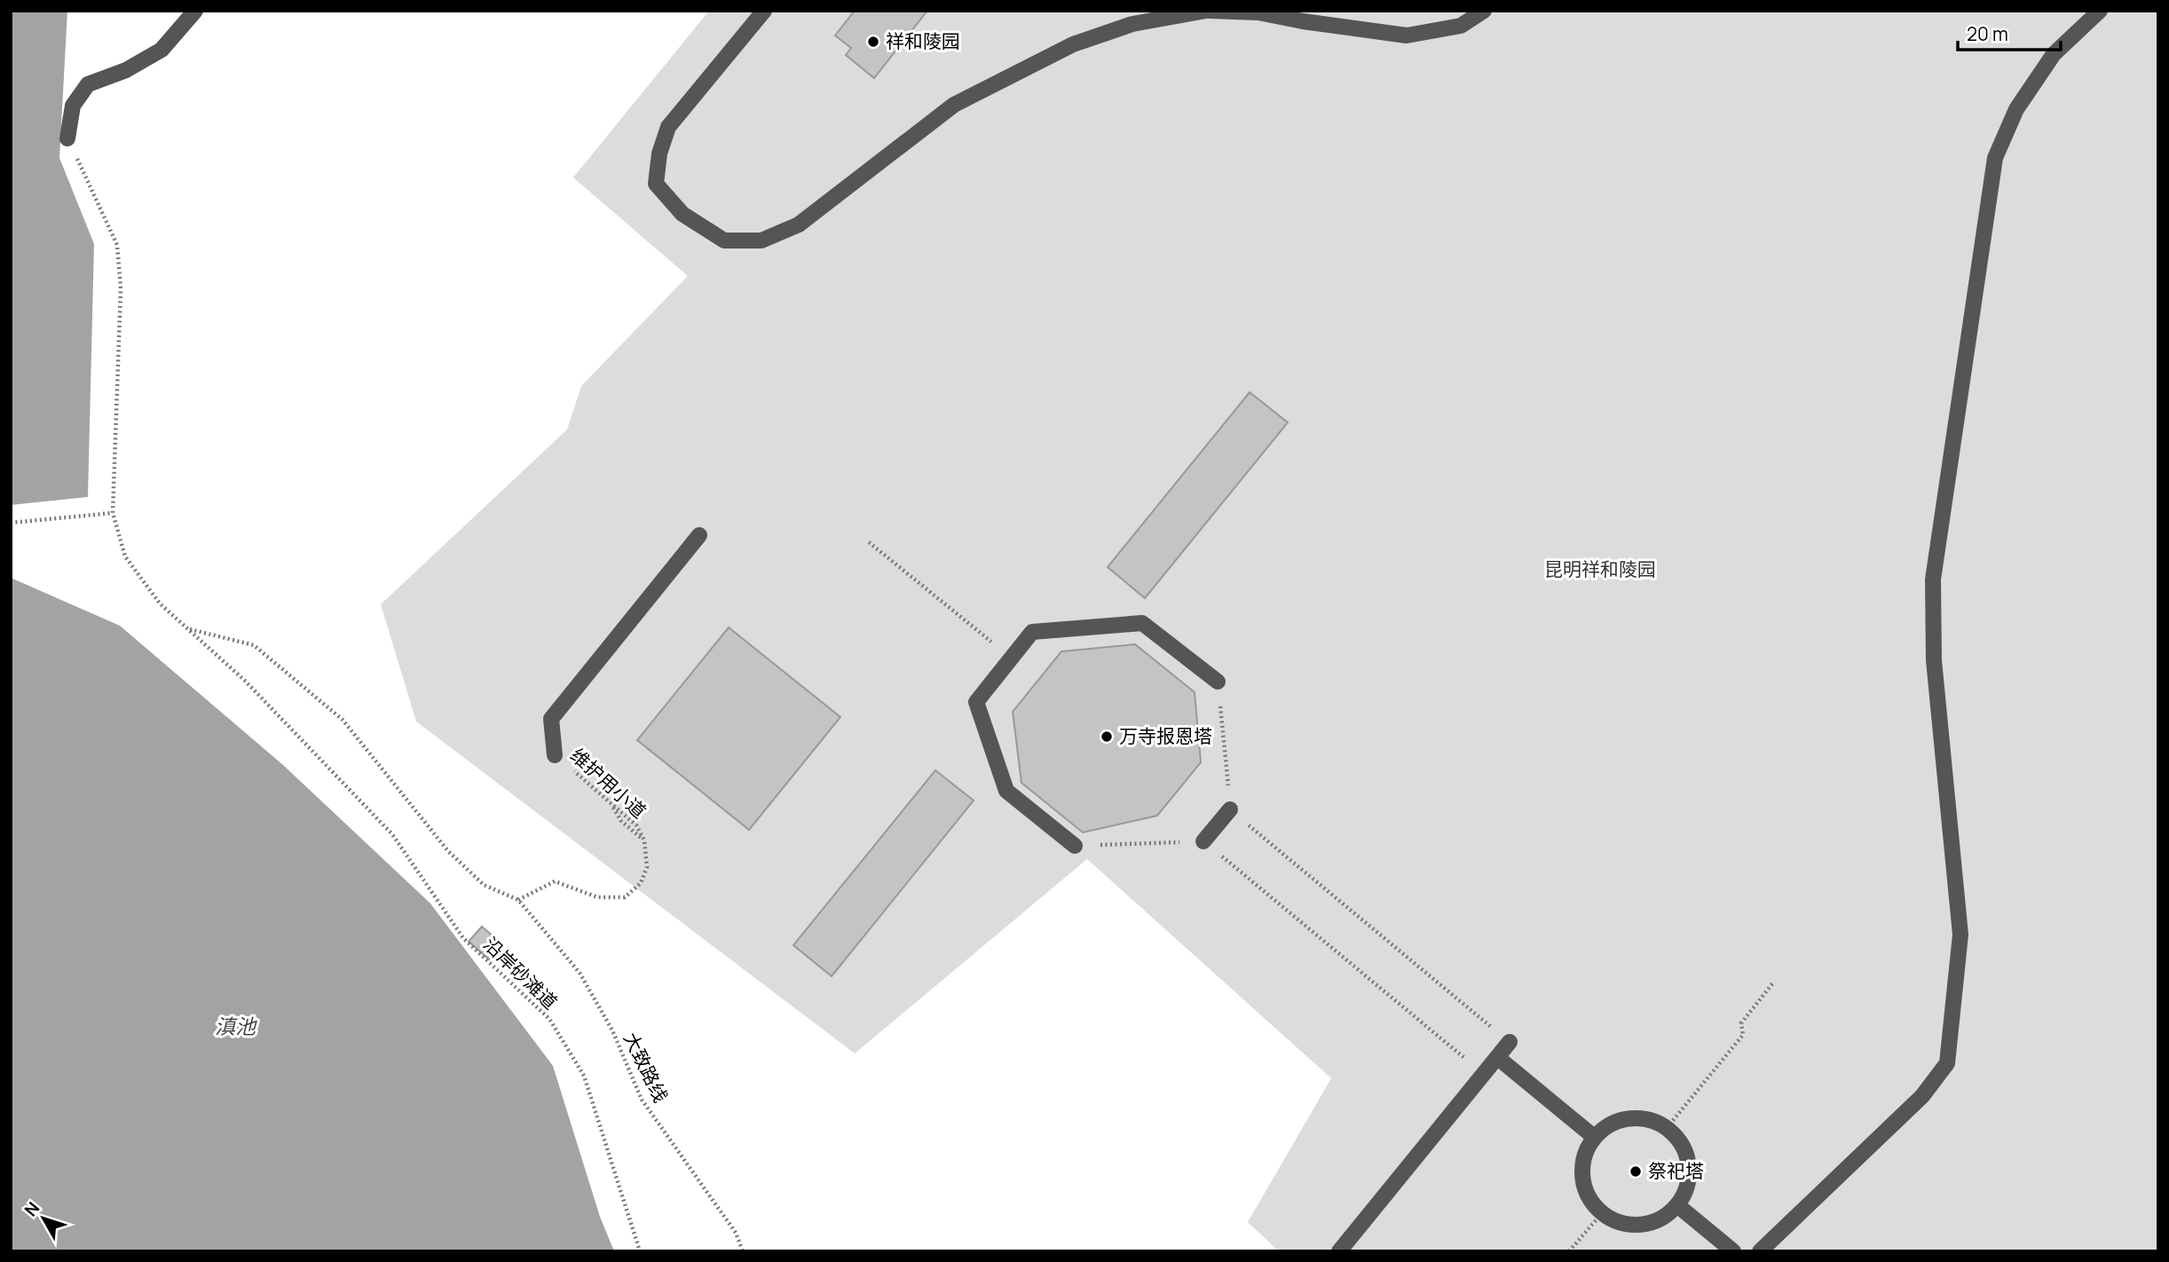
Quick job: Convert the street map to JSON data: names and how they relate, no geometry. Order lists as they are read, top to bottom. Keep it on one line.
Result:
{"streets":{"path":["维护用小道","沿岸砂滩道","大致路线"]},"crossings":[["维护用小道","大致路线"]],"water":["滇池"],"parks":["昆明祥和陵园"],"places":["祥和陵园","万寺报恩塔","祭祀塔"],"scale_bar":"20 m","north":"top left"}
